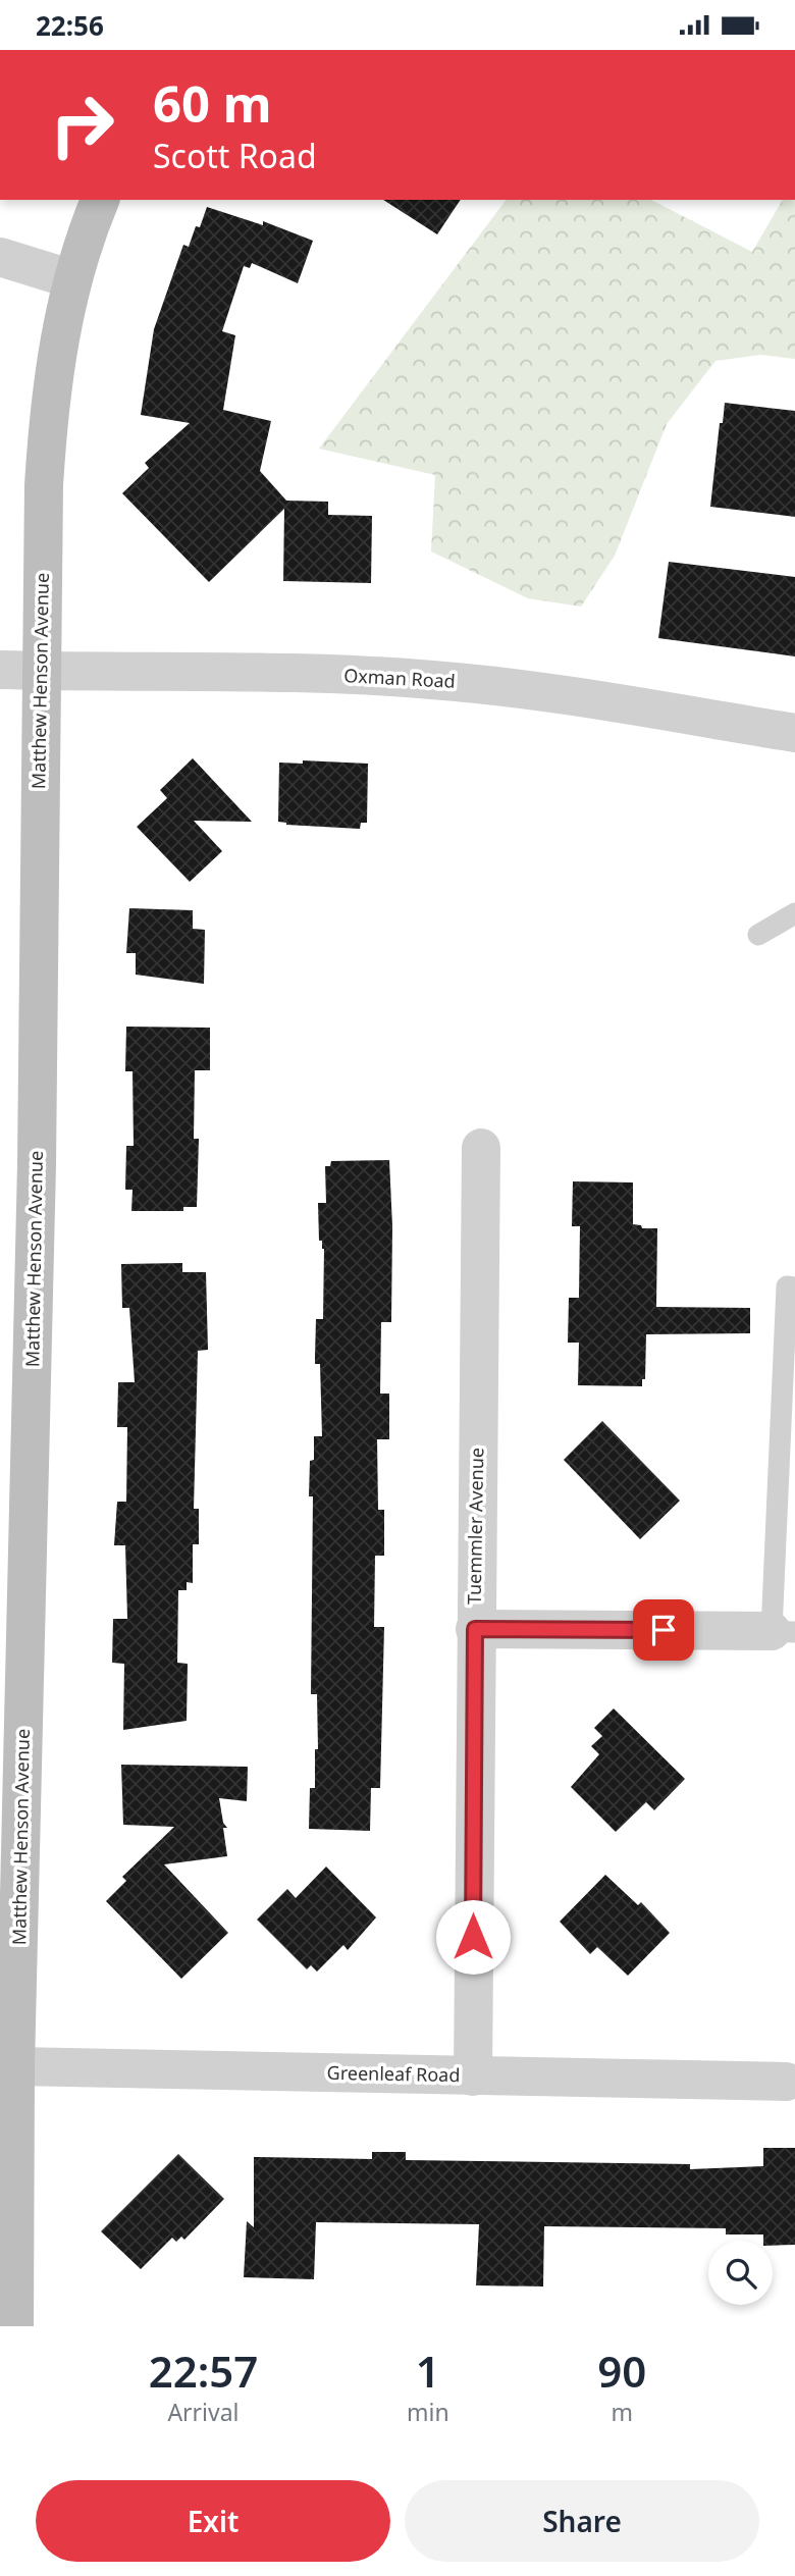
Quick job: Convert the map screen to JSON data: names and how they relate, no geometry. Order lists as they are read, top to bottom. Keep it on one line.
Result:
{"streets":{"street":["Oxman Road","Matthew Henson Avenue","Tuemmler Avenue","Greenleaf Road"]},"crossings":[["Oxman Road","Matthew Henson Avenue"],["Matthew Henson Avenue","Greenleaf Road"],["Tuemmler Avenue","Greenleaf Road"]],"page":{"status":"22:56","turn":["60 m","Scott Road"],"eta":["22:57","Arrival","1","min","90","m"],"buttons":["Exit","Share"]}}
